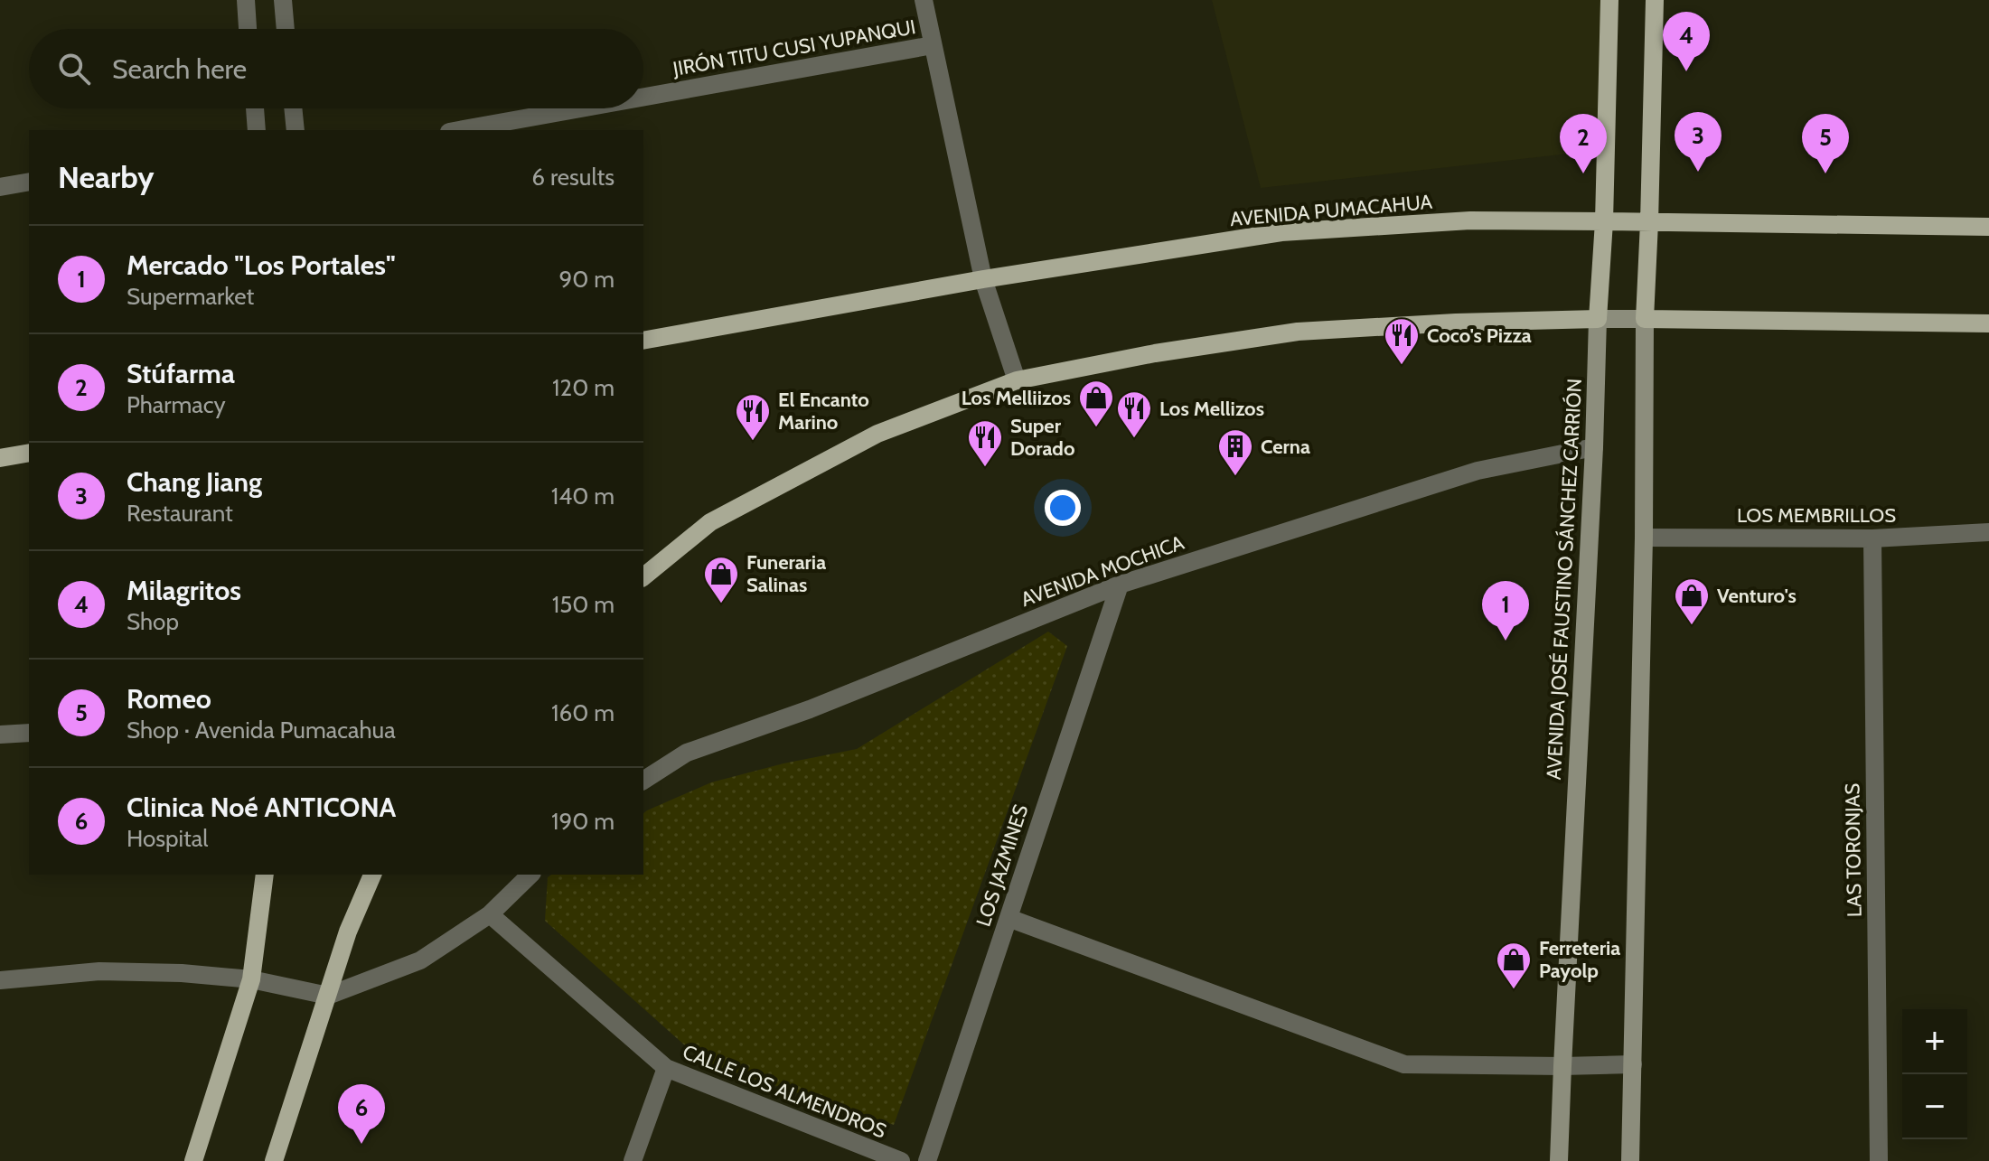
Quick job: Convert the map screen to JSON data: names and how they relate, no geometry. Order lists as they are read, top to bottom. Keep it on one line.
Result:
{"streets":{"main road":["AVENIDA PUMACAHUA","AVENIDA JOSÉ FAUSTINO SÁNCHEZ CARRIÓN"],"street":["JIRÓN TITU CUSI YUPANQUI","LOS MEMBRILLOS","AVENIDA MOCHICA","LAS TORONJAS","LOS JAZMINES","CALLE LOS ALMENDROS"]},"crossings":[["AVENIDA PUMACAHUA","AVENIDA JOSÉ FAUSTINO SÁNCHEZ CARRIÓN"],["LOS MEMBRILLOS","LAS TORONJAS"],["AVENIDA MOCHICA","AVENIDA JOSÉ FAUSTINO SÁNCHEZ CARRIÓN"],["AVENIDA MOCHICA","LOS JAZMINES"]],"places":{"restaurant":["Coco's Pizza","Los Mellizos","El Encanto Marino","Super Dorado"],"shop":["Los Melliizos","Funeraria Salinas","Venturo's","Ferreteria Payolp"],"building":["Cerna"]},"page":{"pins":["4","3","2","5","1","6"],"search":"Search here","heading":["Nearby","6 results"],"list":[{"mark":"1","name":"Mercado \"Los Portales\"","note":"Supermarket","value":"90 m"},{"mark":"2","name":"Stúfarma","note":"Pharmacy","value":"120 m"},{"mark":"3","name":"Chang Jiang","note":"Restaurant","value":"140 m"},{"mark":"4","name":"Milagritos","note":"Shop","value":"150 m"},{"mark":"5","name":"Romeo","note":"Shop · Avenida Pumacahua","value":"160 m"},{"mark":"6","name":"Clinica Noé ANTICONA","note":"Hospital","value":"190 m"}],"map_buttons":["+","−"]}}
